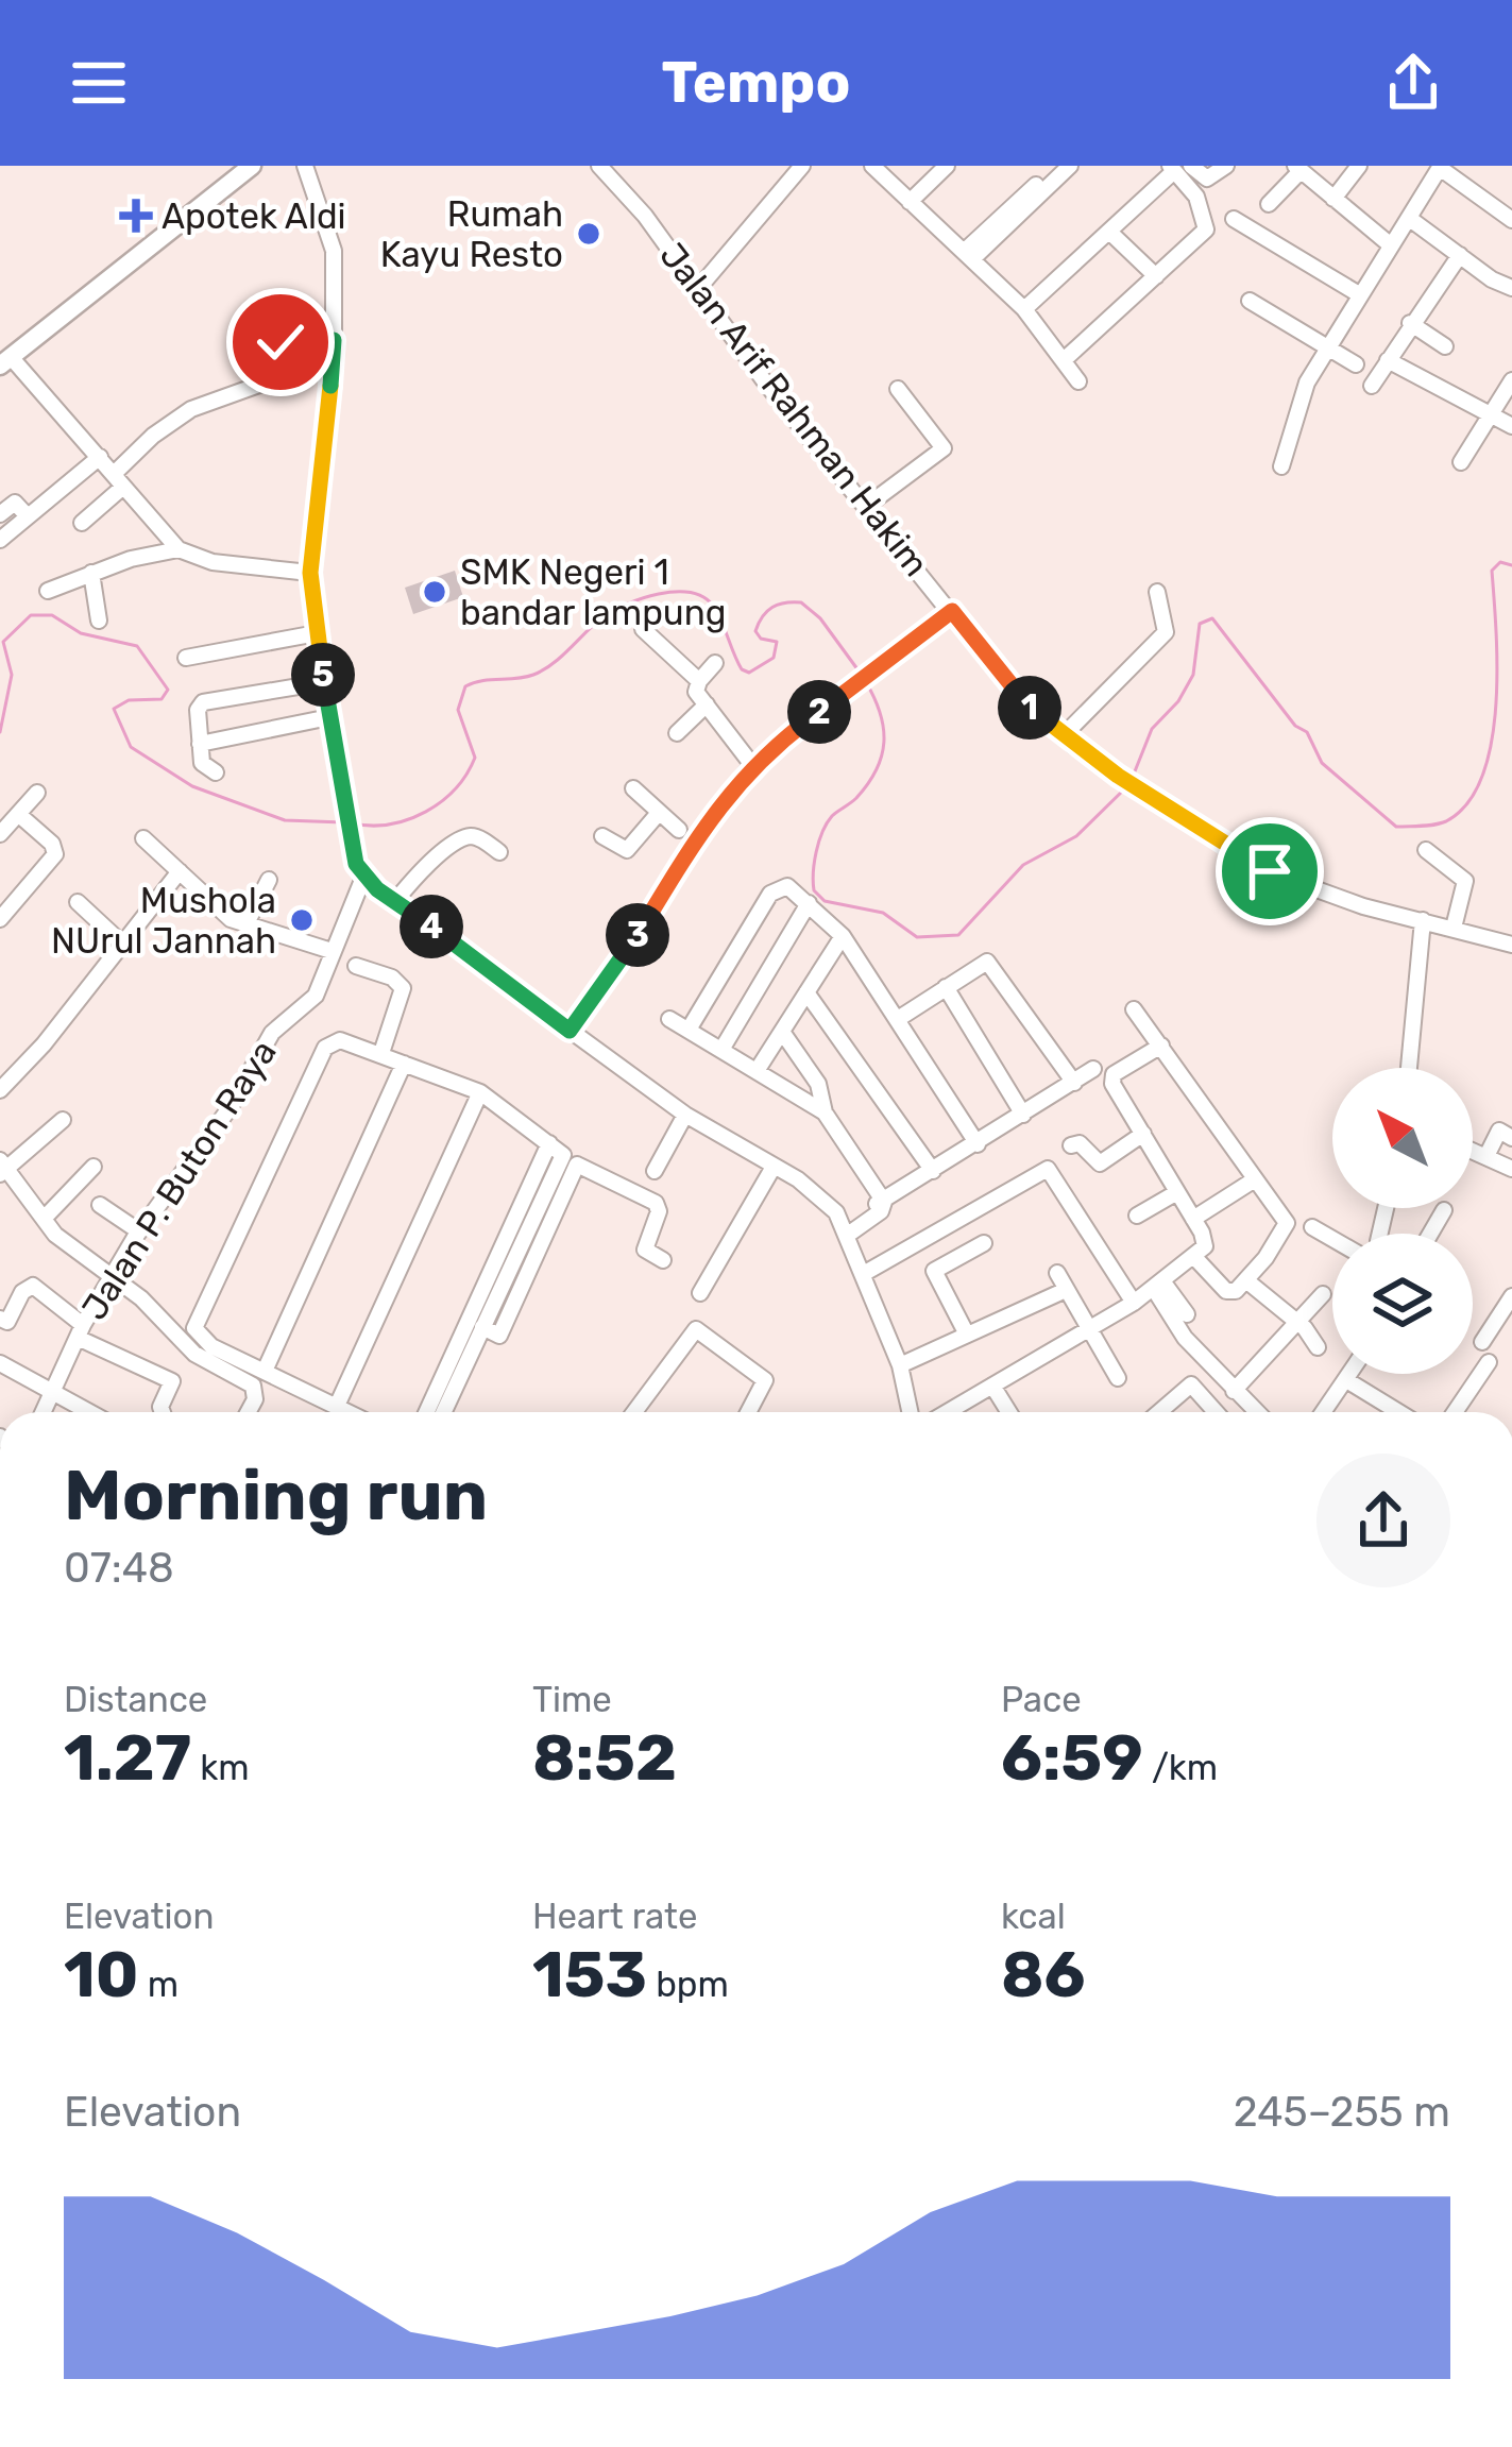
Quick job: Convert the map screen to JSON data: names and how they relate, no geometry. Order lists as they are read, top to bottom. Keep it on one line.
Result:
{"streets":{"street":["Jalan Arif Rahman Hakim","Jalan P. Buton Raya"]},"places":{"health":["Apotek Aldi"],"other":["Rumah Kayu Resto","SMK Negeri 1 bandar lampung","Mushola NUrul Jannah"]},"north":"top left","page":{"header":"Tempo","pins":["5","1","2","4","3"],"heading":["Morning run","07:48"],"stats":[["Distance","1.27 km"],["Time","8:52"],["Pace","6:59 /km"],["Elevation","10 m"],["Heart rate","153 bpm"],["kcal","86"]],"chart":["Elevation","245–255 m"]}}
